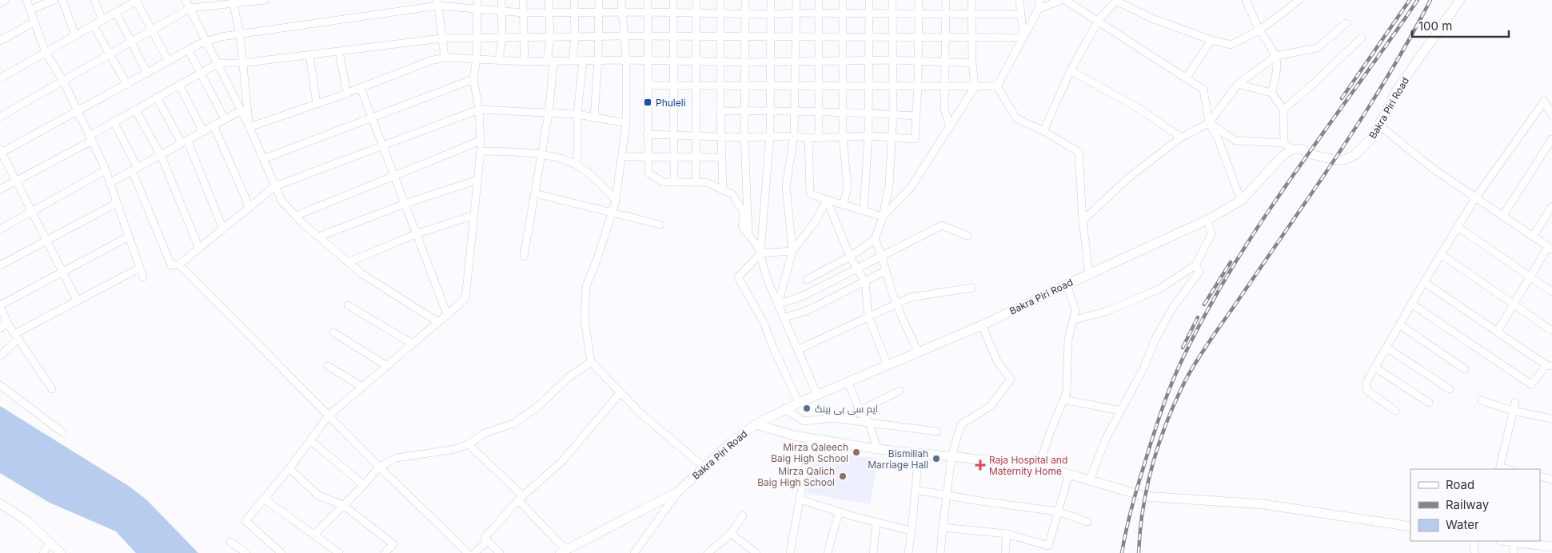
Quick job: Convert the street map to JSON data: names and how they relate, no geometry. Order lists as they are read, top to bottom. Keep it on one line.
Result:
{"streets":{"street":["Bakra Piri Road"]},"places":{"transit":["Phuleli"],"other":["ایم سی بی بینک","Mirza Qaleech Baig High School","Bismillah Marriage Hall","Mirza Qalich Baig High School"],"health":["Raja Hospital and Maternity Home"]},"legend":["Road","Railway","Water"],"scale_bar":"100 m"}
